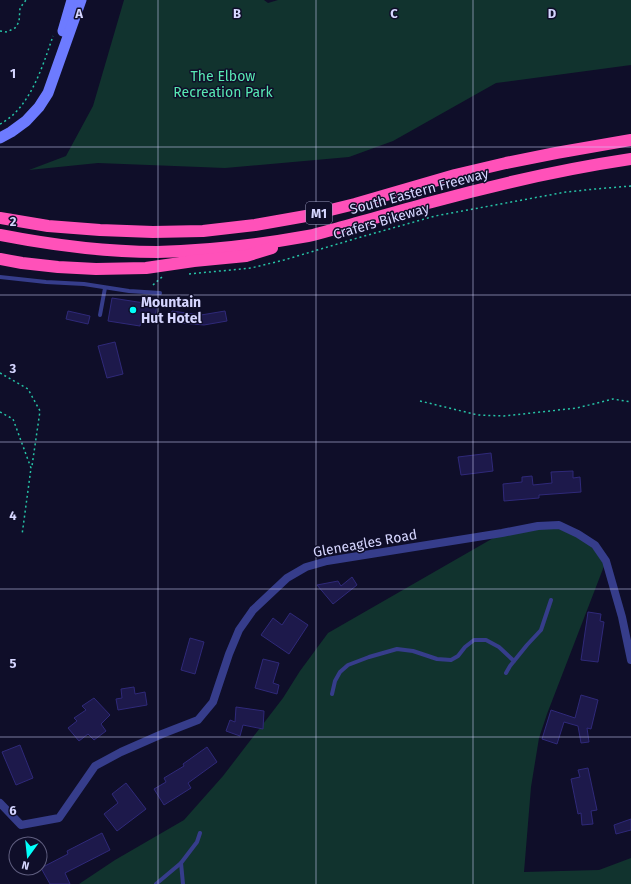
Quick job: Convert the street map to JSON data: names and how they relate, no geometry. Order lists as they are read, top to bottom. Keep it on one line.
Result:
{"streets":{"highway":["South Eastern Freeway","M1"],"street":["Gleneagles Road"],"path":["Crafers Bikeway"]},"parks":["The Elbow Recreation Park"],"places":["Mountain Hut Hotel"],"north":"bottom","grid":{"columns":["A","B","C","D"],"rows":["1","2","3","4","5","6"]}}
